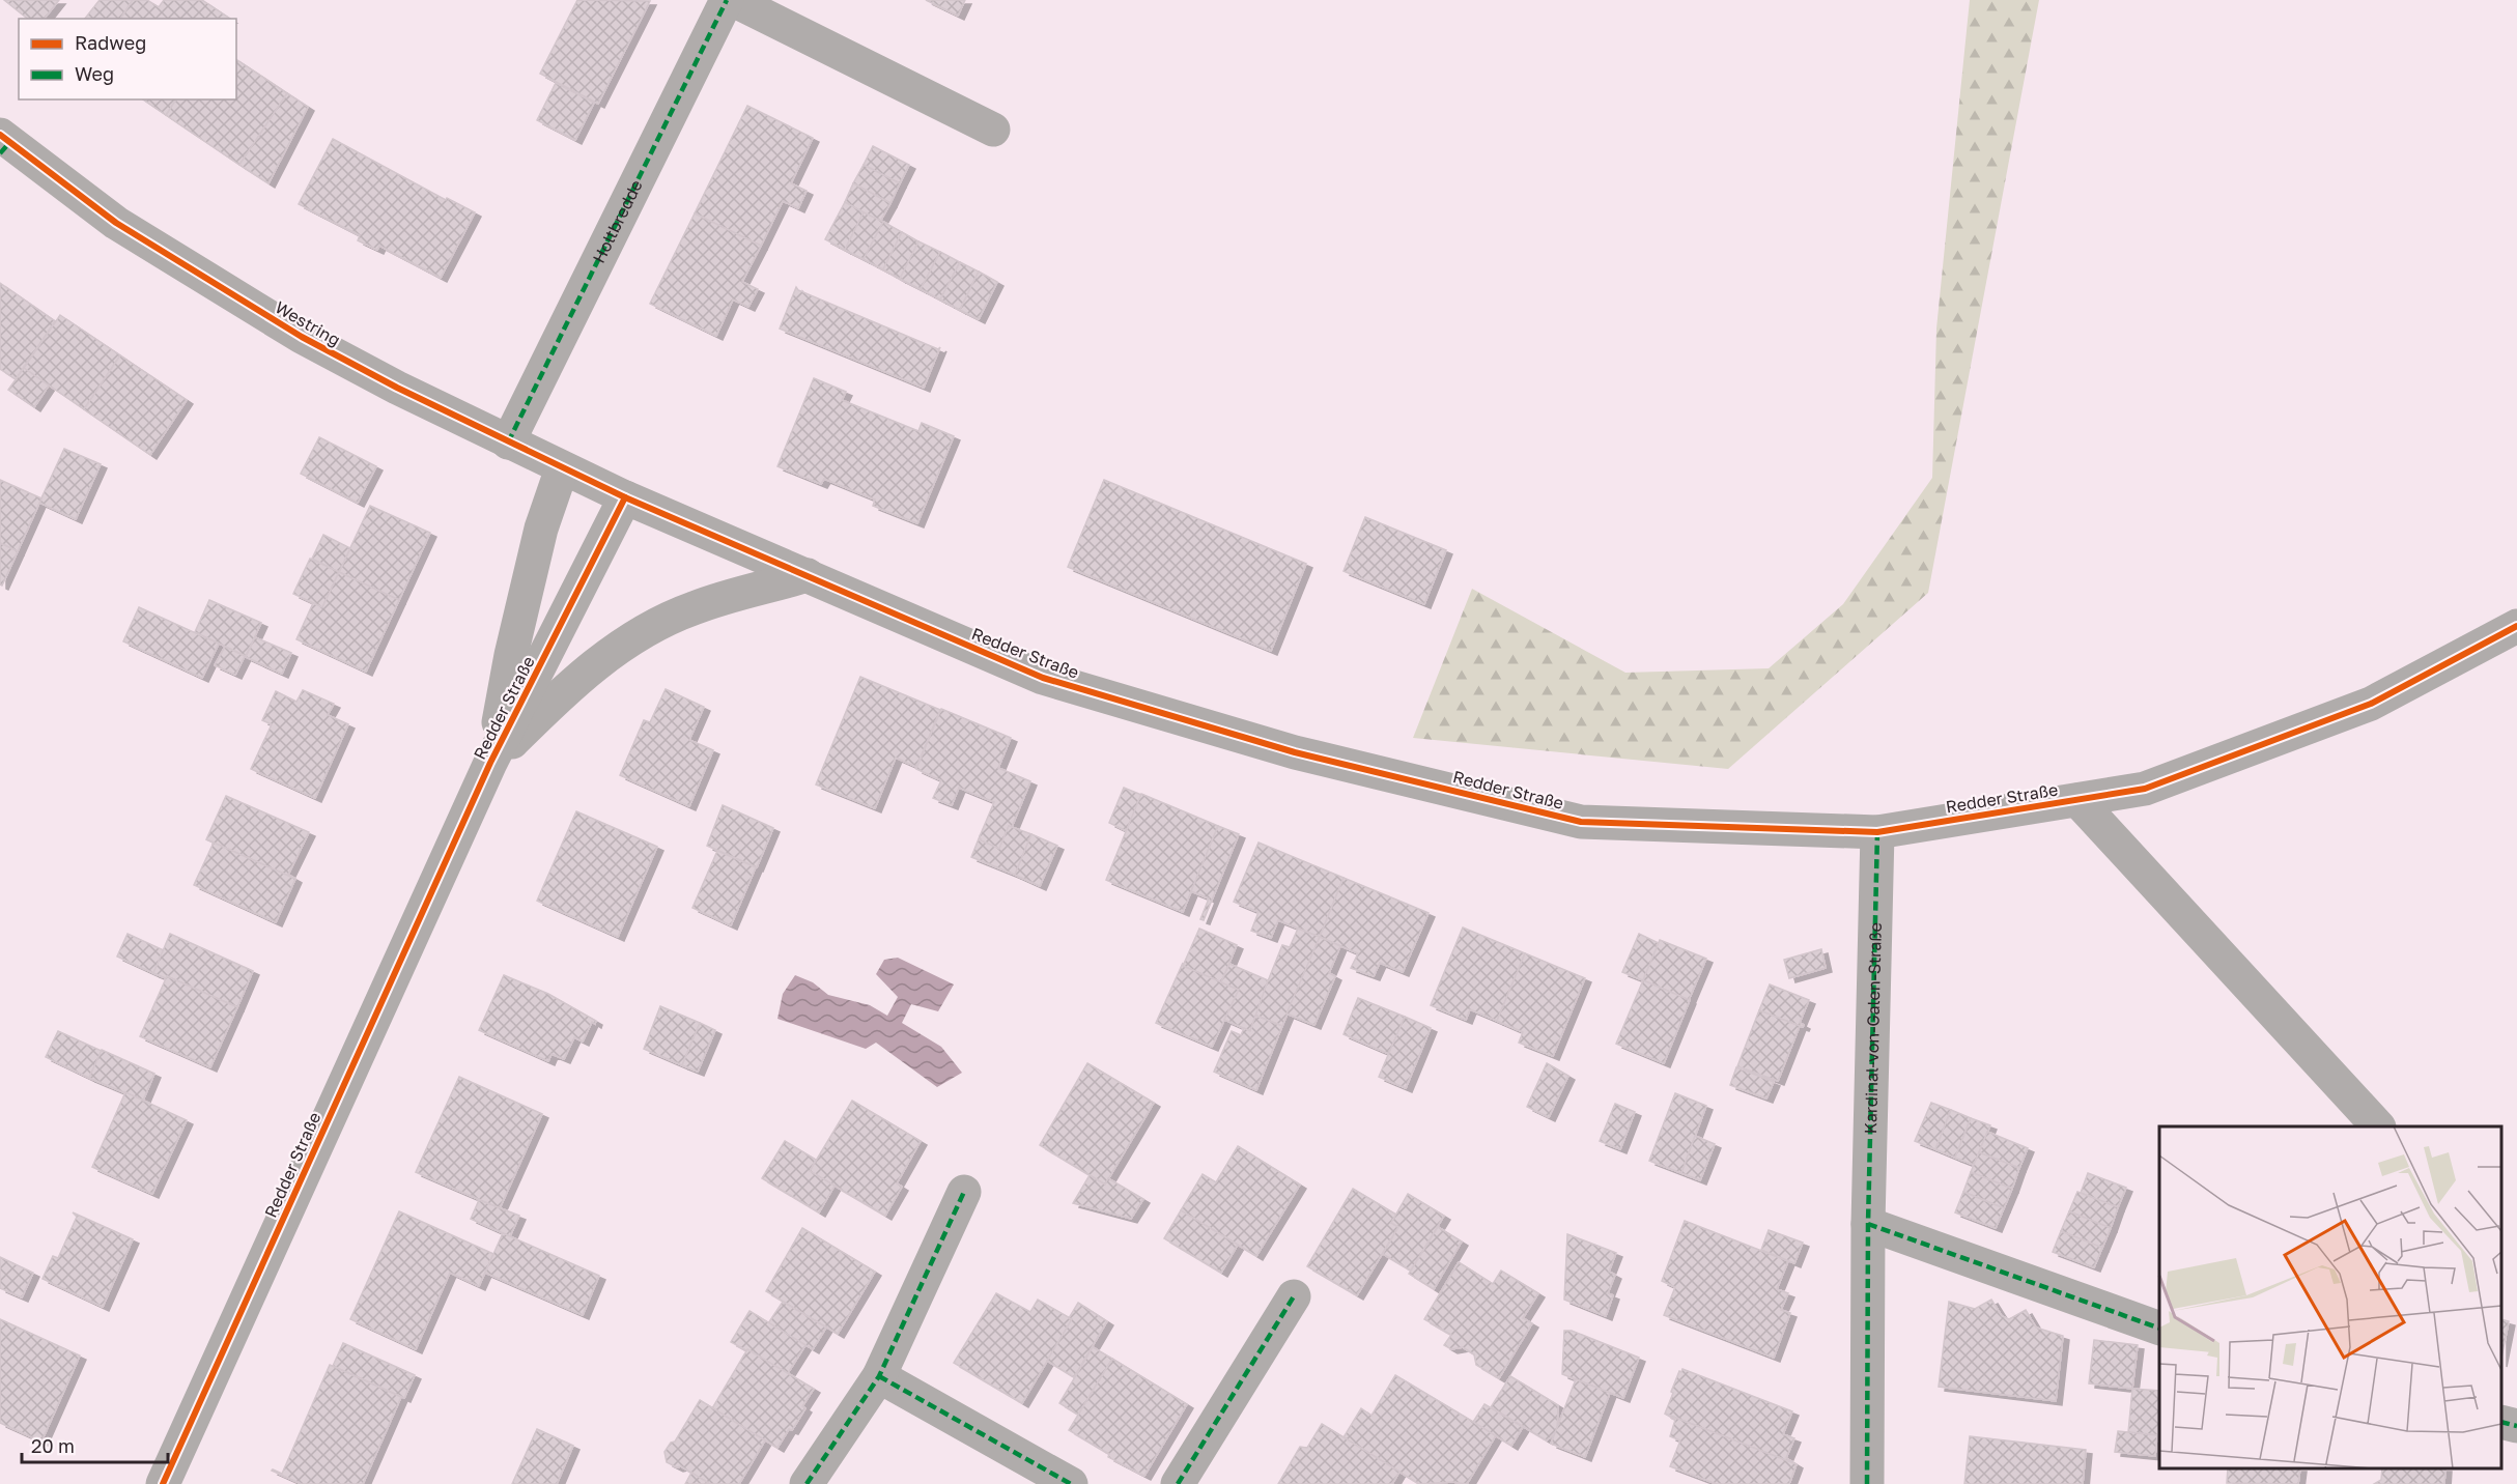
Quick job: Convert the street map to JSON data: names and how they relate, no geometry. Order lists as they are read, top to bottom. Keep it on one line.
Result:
{"streets":{"street":["Holtbredde","Westring","Redder Straße","Kardinal-von-Galen-Straße"]},"crossings":[["Holtbredde","Westring"],["Westring","Redder Straße"],["Redder Straße","Kardinal-von-Galen-Straße"]],"legend":["Radweg","Weg"],"scale_bar":"20 m"}
